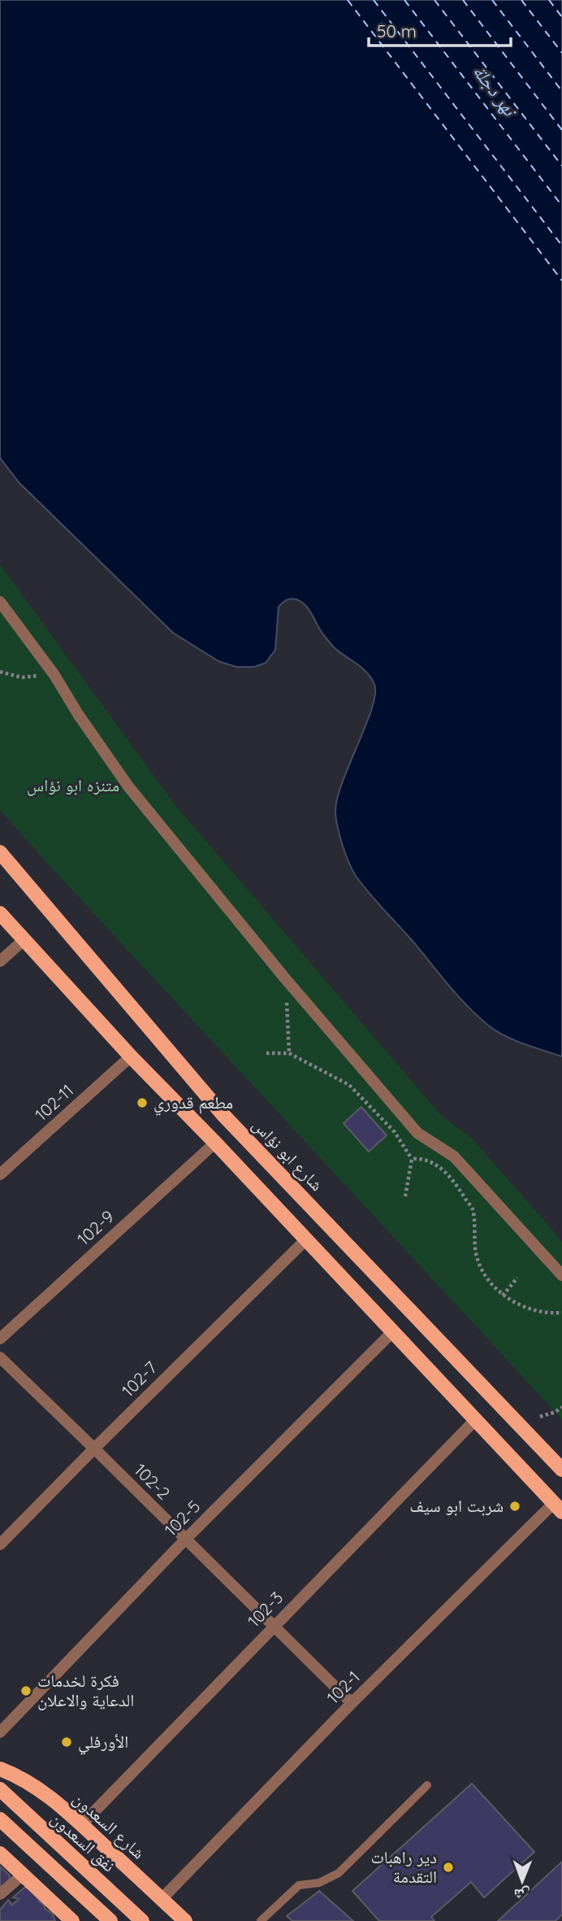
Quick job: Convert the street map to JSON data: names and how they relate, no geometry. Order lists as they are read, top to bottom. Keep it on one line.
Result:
{"streets":{"main road":["شارع ابو نؤاس","شارع السعدون","نفق السعدون"],"street":["102-11","102-9","102-7","102-2","102-5","102-3","102-1"]},"crossings":[["102-7","102-2"],["102-2","102-5"],["102-2","102-3"],["102-2","102-1"],["102-3","شارع السعدون"],["102-1","شارع السعدون"]],"water":["نهر دجلة"],"parks":["متنزه ابو نؤاس"],"places":["مطعم قدوري","شربت ابو سيف","فكرة لخدمات الدعاية والاعلان","الأورفلي","دير راهبات التقدمة"],"scale_bar":"50 m","north":"bottom"}
